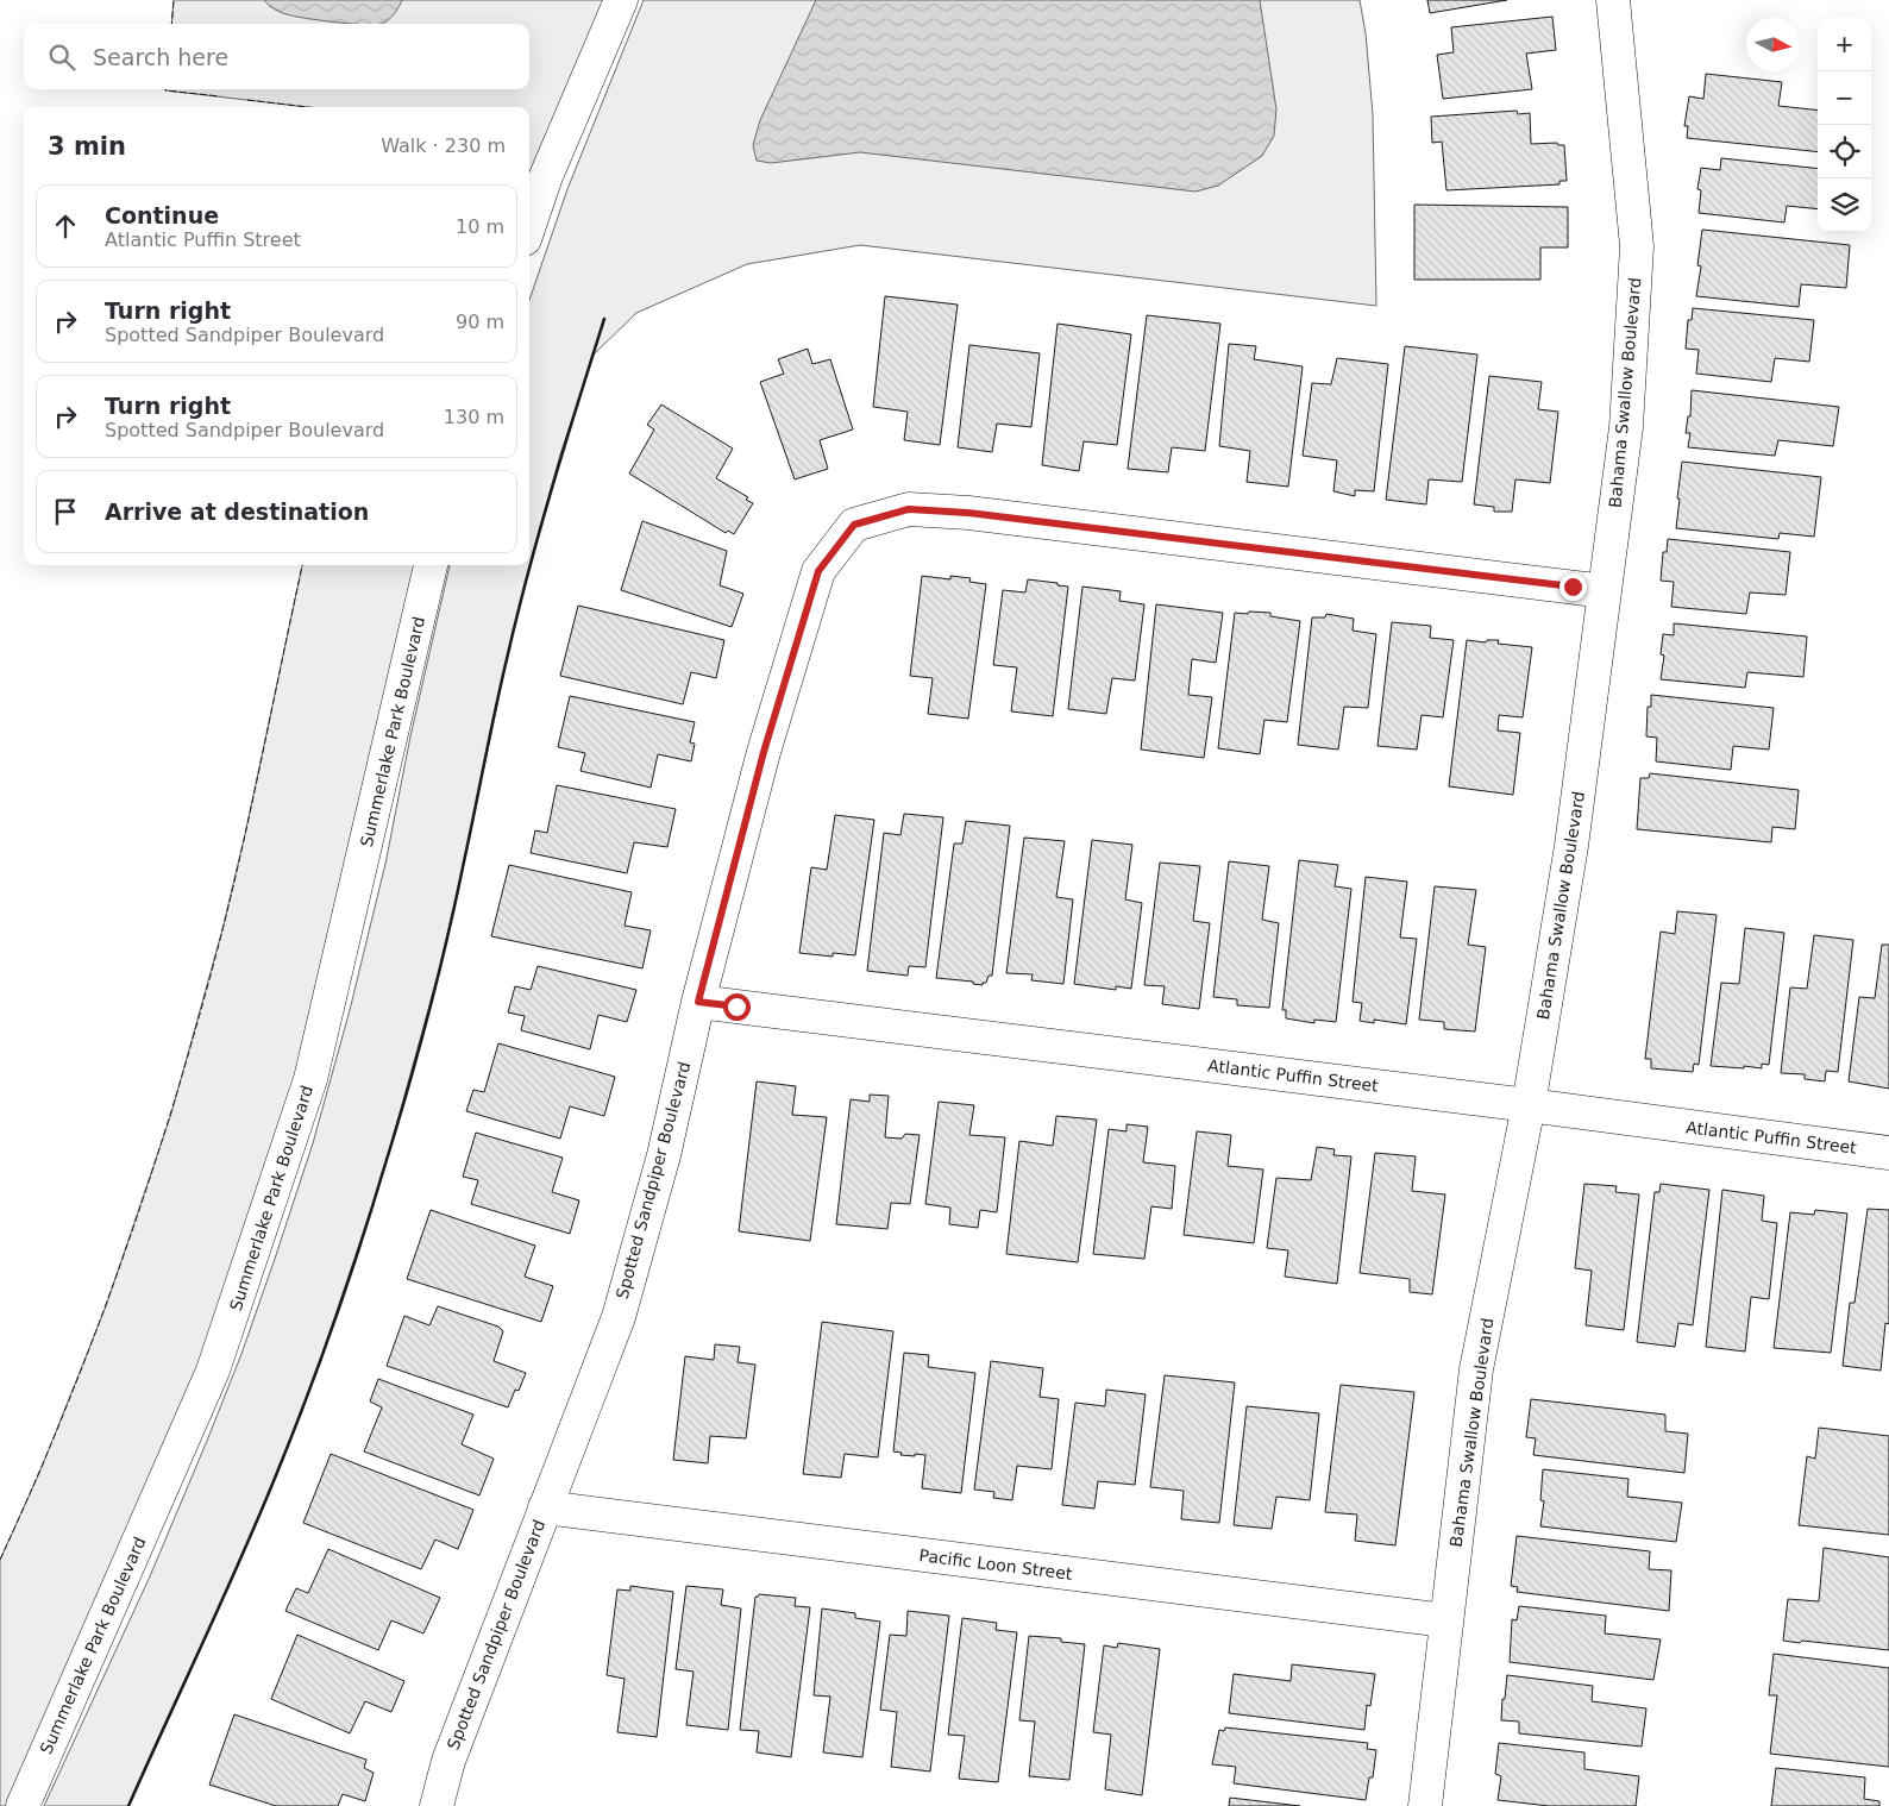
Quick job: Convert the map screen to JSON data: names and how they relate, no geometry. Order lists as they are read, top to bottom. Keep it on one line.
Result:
{"streets":{"street":["Bahama Swallow Boulevard","Summerlake Park Boulevard","Atlantic Puffin Street","Spotted Sandpiper Boulevard","Pacific Loon Street"]},"crossings":[["Bahama Swallow Boulevard","Atlantic Puffin Street"],["Bahama Swallow Boulevard","Spotted Sandpiper Boulevard"],["Bahama Swallow Boulevard","Pacific Loon Street"],["Atlantic Puffin Street","Spotted Sandpiper Boulevard"],["Spotted Sandpiper Boulevard","Pacific Loon Street"]],"north":"right","page":{"map_buttons":["+","−"],"search":"Search here","heading":["3 min","Walk · 230 m"],"list":[["Continue","Atlantic Puffin Street","10 m"],["Turn right","Spotted Sandpiper Boulevard","90 m"],["Turn right","Spotted Sandpiper Boulevard","130 m"],"Arrive at destination"]}}
